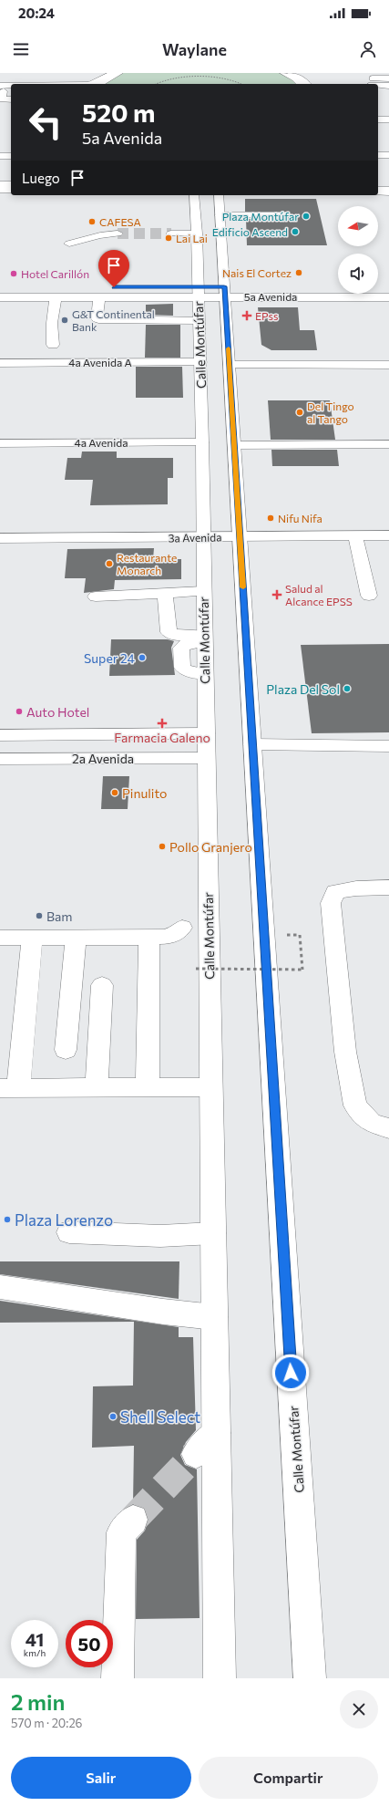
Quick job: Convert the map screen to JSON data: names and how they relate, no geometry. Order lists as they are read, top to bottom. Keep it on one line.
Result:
{"streets":{"main road":["5a Avenida","Calle Montúfar","4a Avenida A","4a Avenida","3a Avenida","2a Avenida"]},"crossings":[["5a Avenida","Calle Montúfar"],["Calle Montúfar","4a Avenida A"],["Calle Montúfar","4a Avenida"],["Calle Montúfar","3a Avenida"],["Calle Montúfar","2a Avenida"]],"places":{"other":["Plaza Montúfar","CAFESA","Edificio Ascend","Lai Lai","Nais El Cortez","Hotel Carillón","G&T Continental Bank","Del Tingo al Tango","Nifu Nifa","Restaurante Monarch","Super 24","Plaza Del Sol","Auto Hotel","Pinulito","Pollo Granjero","Bam","Plaza Lorenzo","Shell Select"],"health":["EPss","Salud al Alcance EPSS","Farmacia Galeno"]},"north":"left","page":{"status":"20:24","header":"Waylane","turn":["520 m","5a Avenida"],"then":"Luego","speed":"41 km/h","limit":"50","heading":["2 min","570 m · 20:26"],"buttons":["Salir","Compartir"]}}
